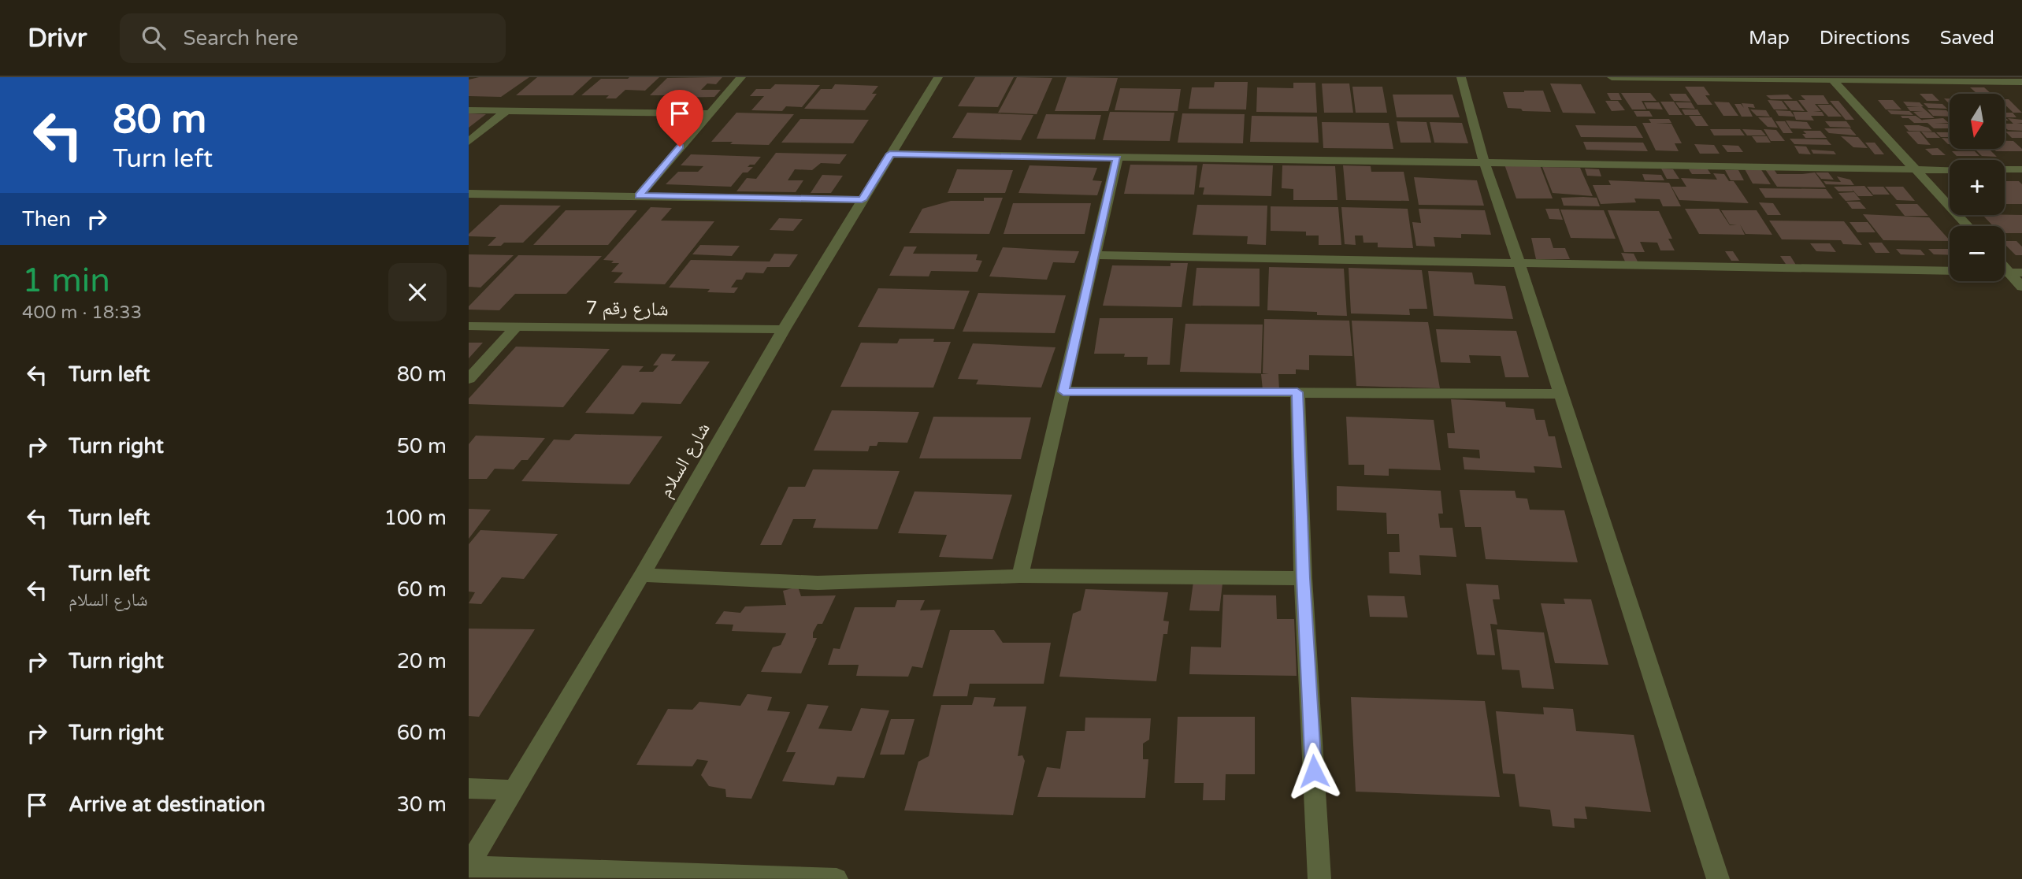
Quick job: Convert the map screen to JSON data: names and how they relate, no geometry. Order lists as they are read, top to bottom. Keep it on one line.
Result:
{"streets":{"street":["شارع رقم 7","شارع السلام"]},"crossings":[["شارع رقم 7","شارع السلام"]],"north":"bottom","page":{"header":"Drivr","search":"Search here","nav":["Map","Directions","Saved"],"turn":["80 m","Turn left"],"map_buttons":["+","−"],"then":"Then","heading":["1 min","400 m · 18:33"],"list":[{"name":"Turn left","value":"80 m"},{"name":"Turn right","value":"50 m"},{"name":"Turn left","value":"100 m"},{"name":"Turn left","note":"شارع السلام","value":"60 m"},{"name":"Turn right","value":"20 m"},{"name":"Turn right","value":"60 m"},{"name":"Arrive at destination","value":"30 m"}]}}
